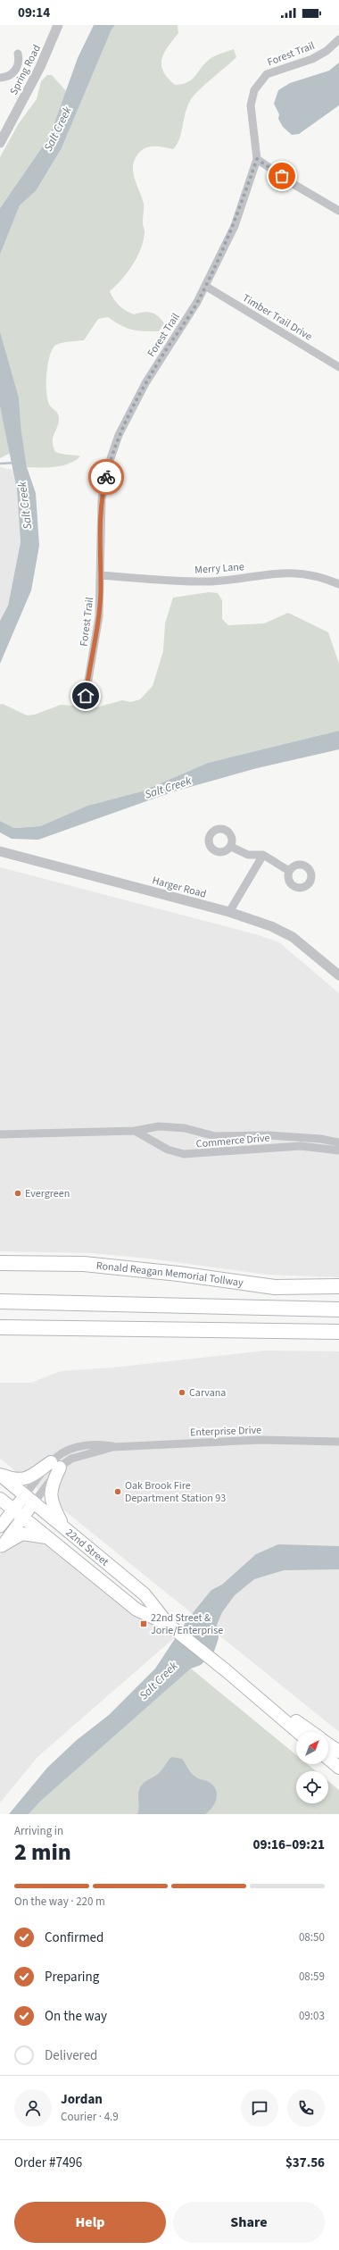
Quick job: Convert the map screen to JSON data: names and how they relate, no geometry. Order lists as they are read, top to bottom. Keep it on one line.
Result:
{"streets":{"highway":["Ronald Reagan Memorial Tollway"],"main road":["22nd Street"],"street":["Forest Trail","Spring Road","Timber Trail Drive","Merry Lane","Harger Road","Commerce Drive","Enterprise Drive"]},"crossings":[["Forest Trail","Timber Trail Drive"],["Forest Trail","Merry Lane"],["Enterprise Drive","22nd Street"]],"water":["Salt Creek"],"places":{"other":["Evergreen","Carvana","Oak Brook Fire Department Station 93"],"transit":["22nd Street & Jorie/Enterprise"]},"north":"top right","page":{"status":"09:14","heading":["2 min","Arriving in","09:16–09:21"],"panel":["Jordan","Courier · 4.9","Order #7496","$37.56"],"bar":"On the way · 220 m","list":[["Confirmed","08:50"],["Preparing","08:59"],["On the way","09:03"],"Delivered"],"buttons":["Help","Share"]}}
